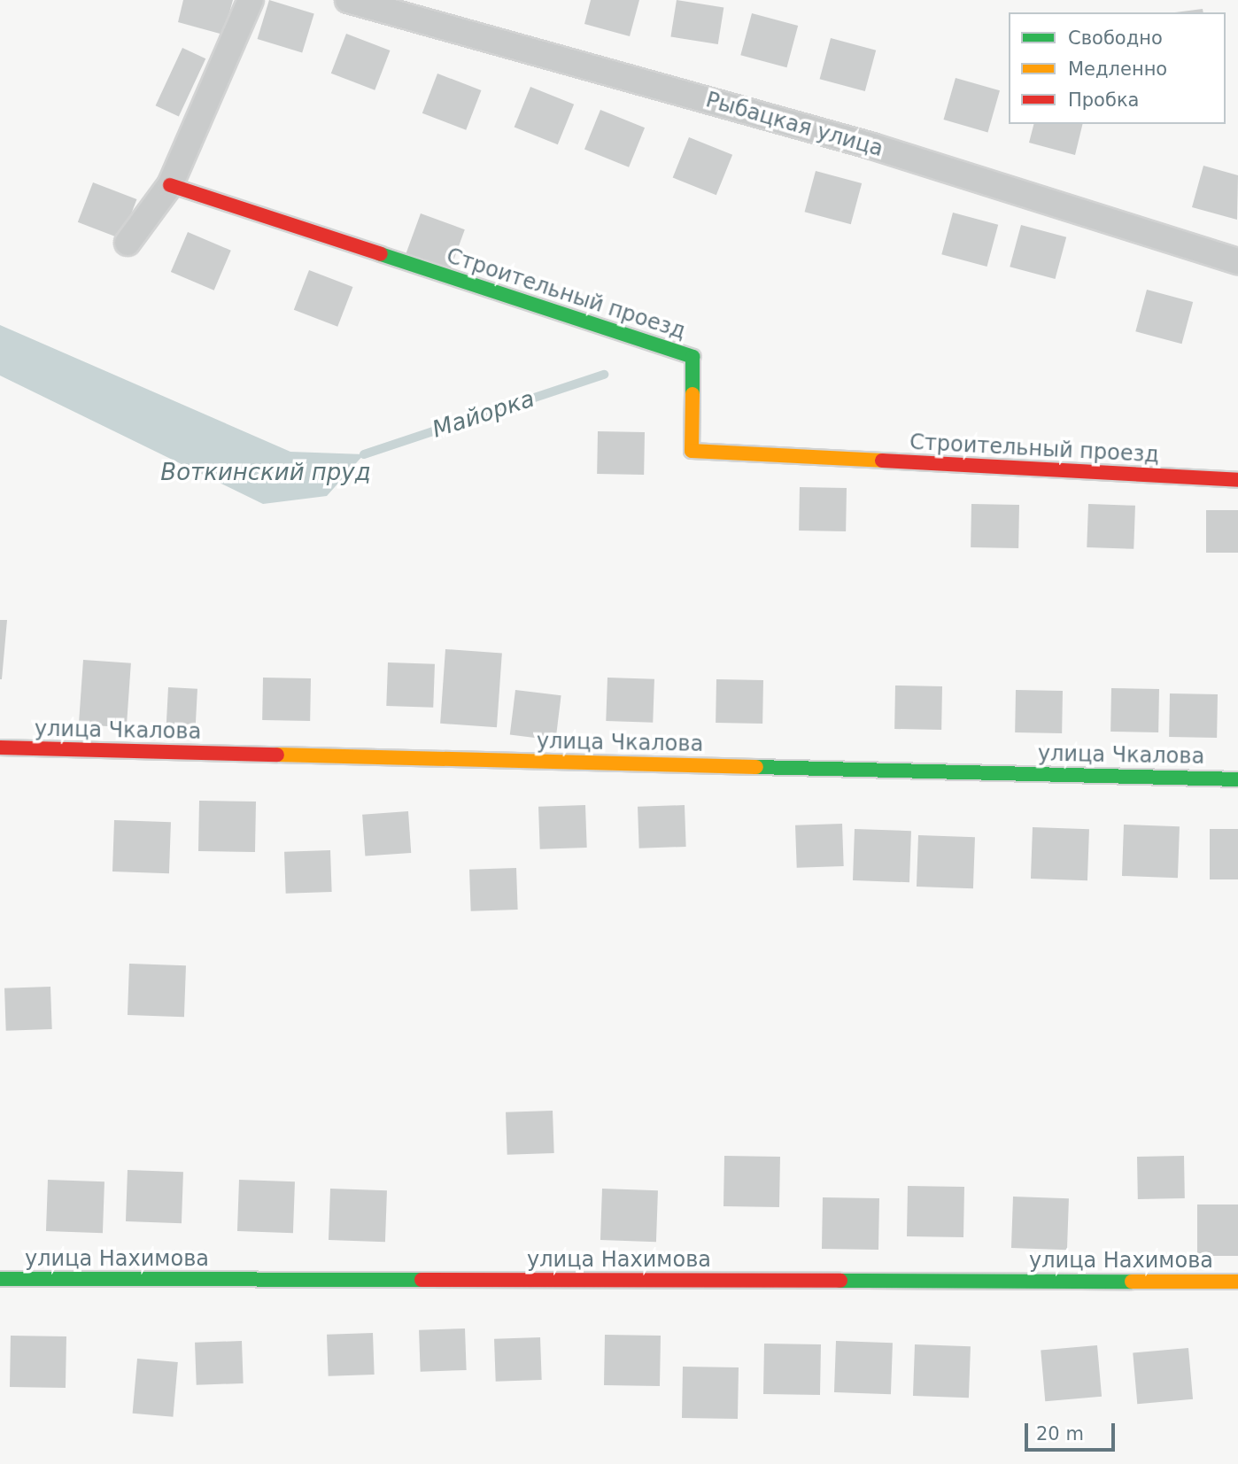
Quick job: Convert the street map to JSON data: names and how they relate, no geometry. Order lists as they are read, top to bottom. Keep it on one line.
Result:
{"streets":{"street":["Рыбацкая улица","Строительный проезд","улица Чкалова","улица Нахимова"]},"water":["Майорка","Воткинский пруд"],"legend":["Свободно","Медленно","Пробка"],"scale_bar":"20 m"}
